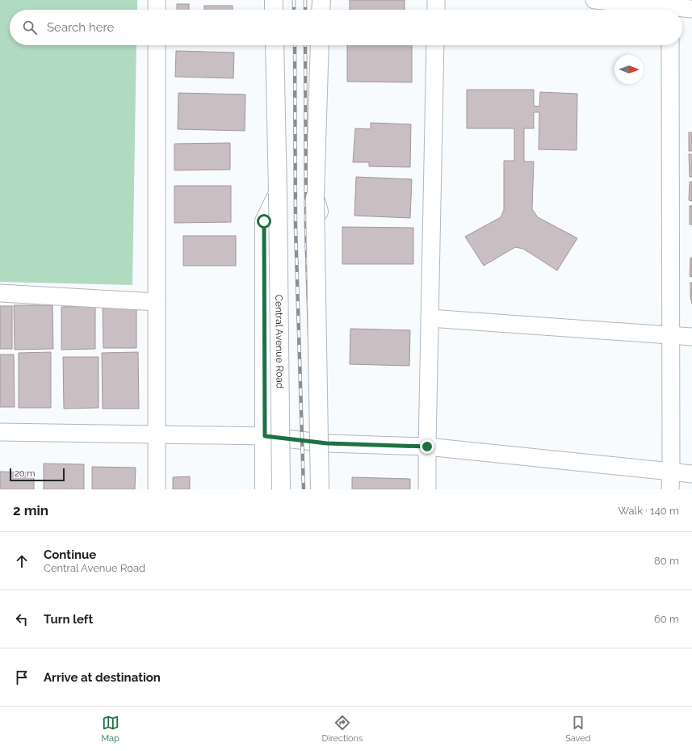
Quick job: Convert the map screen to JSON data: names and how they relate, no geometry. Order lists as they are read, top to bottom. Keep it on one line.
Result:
{"streets":{"main road":["Central Avenue Road"]},"scale_bar":"20 m","north":"right","page":{"search":"Search here","scale":"20 m","heading":["2 min","Walk · 140 m"],"list":[["Continue","Central Avenue Road","80 m"],["Turn left","60 m"],"Arrive at destination"],"nav":["Map","Directions","Saved"]}}
